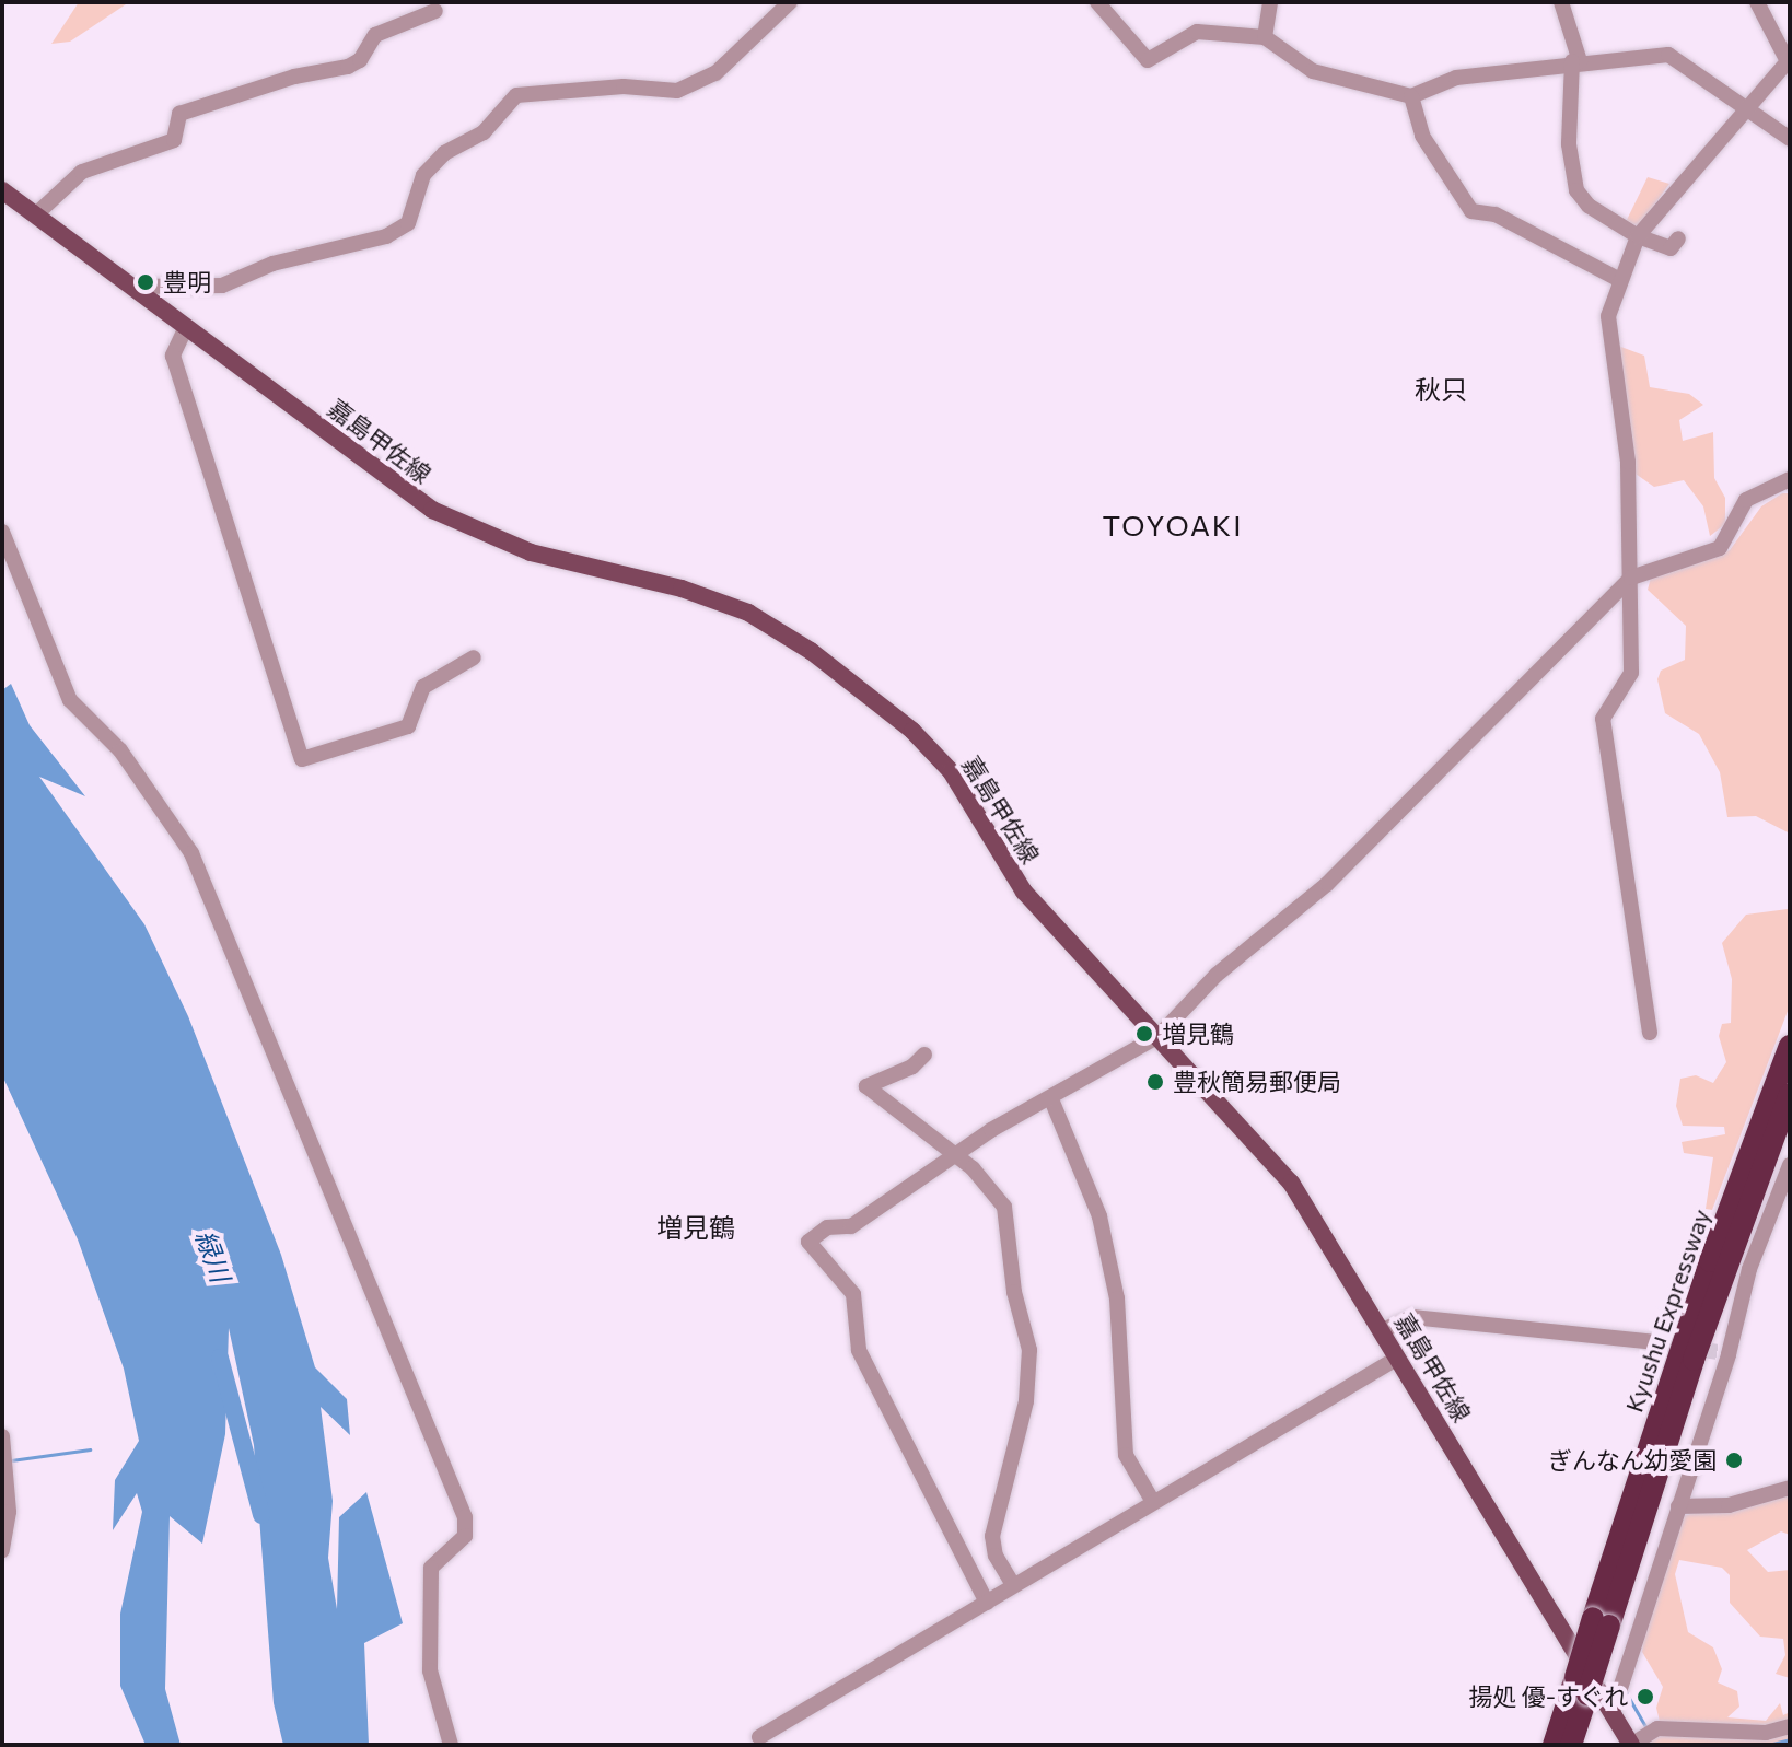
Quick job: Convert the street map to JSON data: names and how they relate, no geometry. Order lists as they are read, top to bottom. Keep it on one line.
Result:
{"streets":{"highway":["Kyushu Expressway"],"main road":["嘉島甲佐線"]},"districts":["秋只","TOYOAKI","増見鶴"],"water":["緑川"],"places":["豊明","増見鶴","豊秋簡易郵便局","ぎんなん幼愛園","揚処 優-すぐれ"]}
